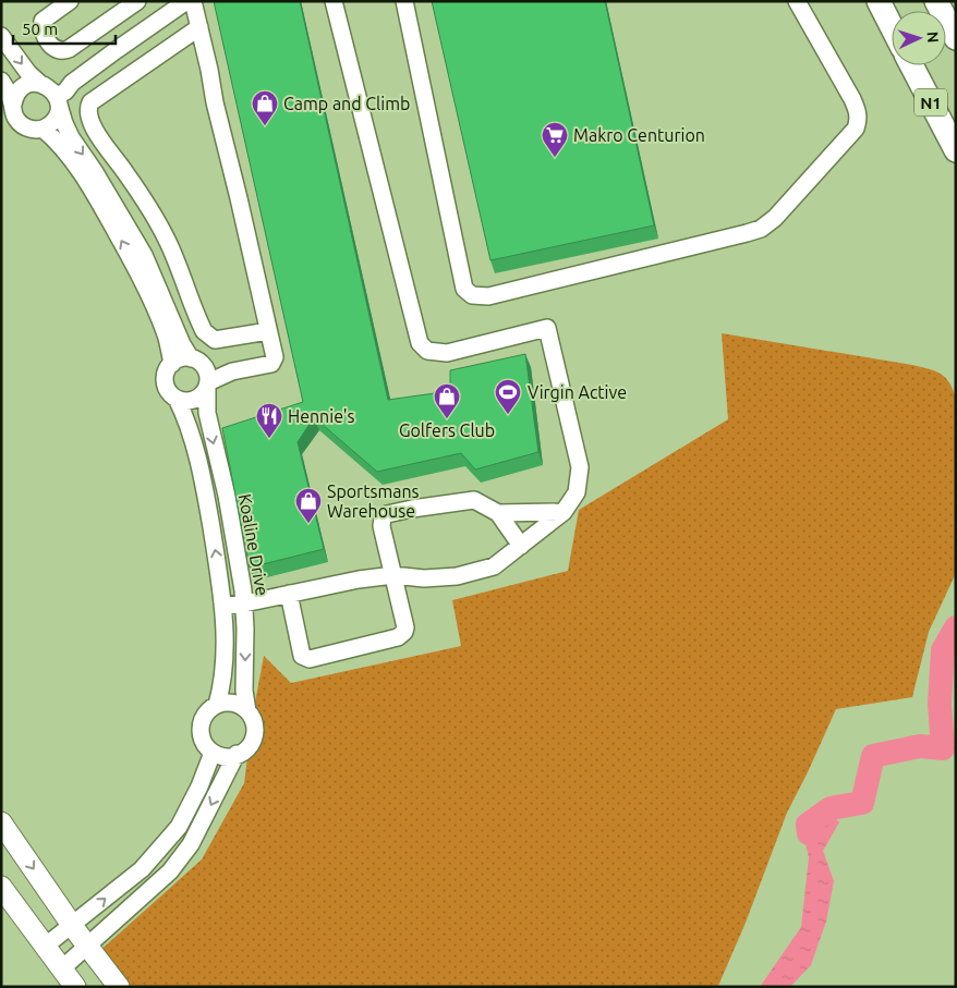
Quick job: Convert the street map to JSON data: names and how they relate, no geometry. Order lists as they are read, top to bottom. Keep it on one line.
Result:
{"streets":{"highway":["N1"],"street":["Koaline Drive"]},"places":{"shop":["Camp and Climb","Golfers Club","Sportsmans Warehouse"],"supermarket":["Makro Centurion"],"sports":["Virgin Active"],"restaurant":["Hennie's"]},"scale_bar":"50 m","north":"right"}
